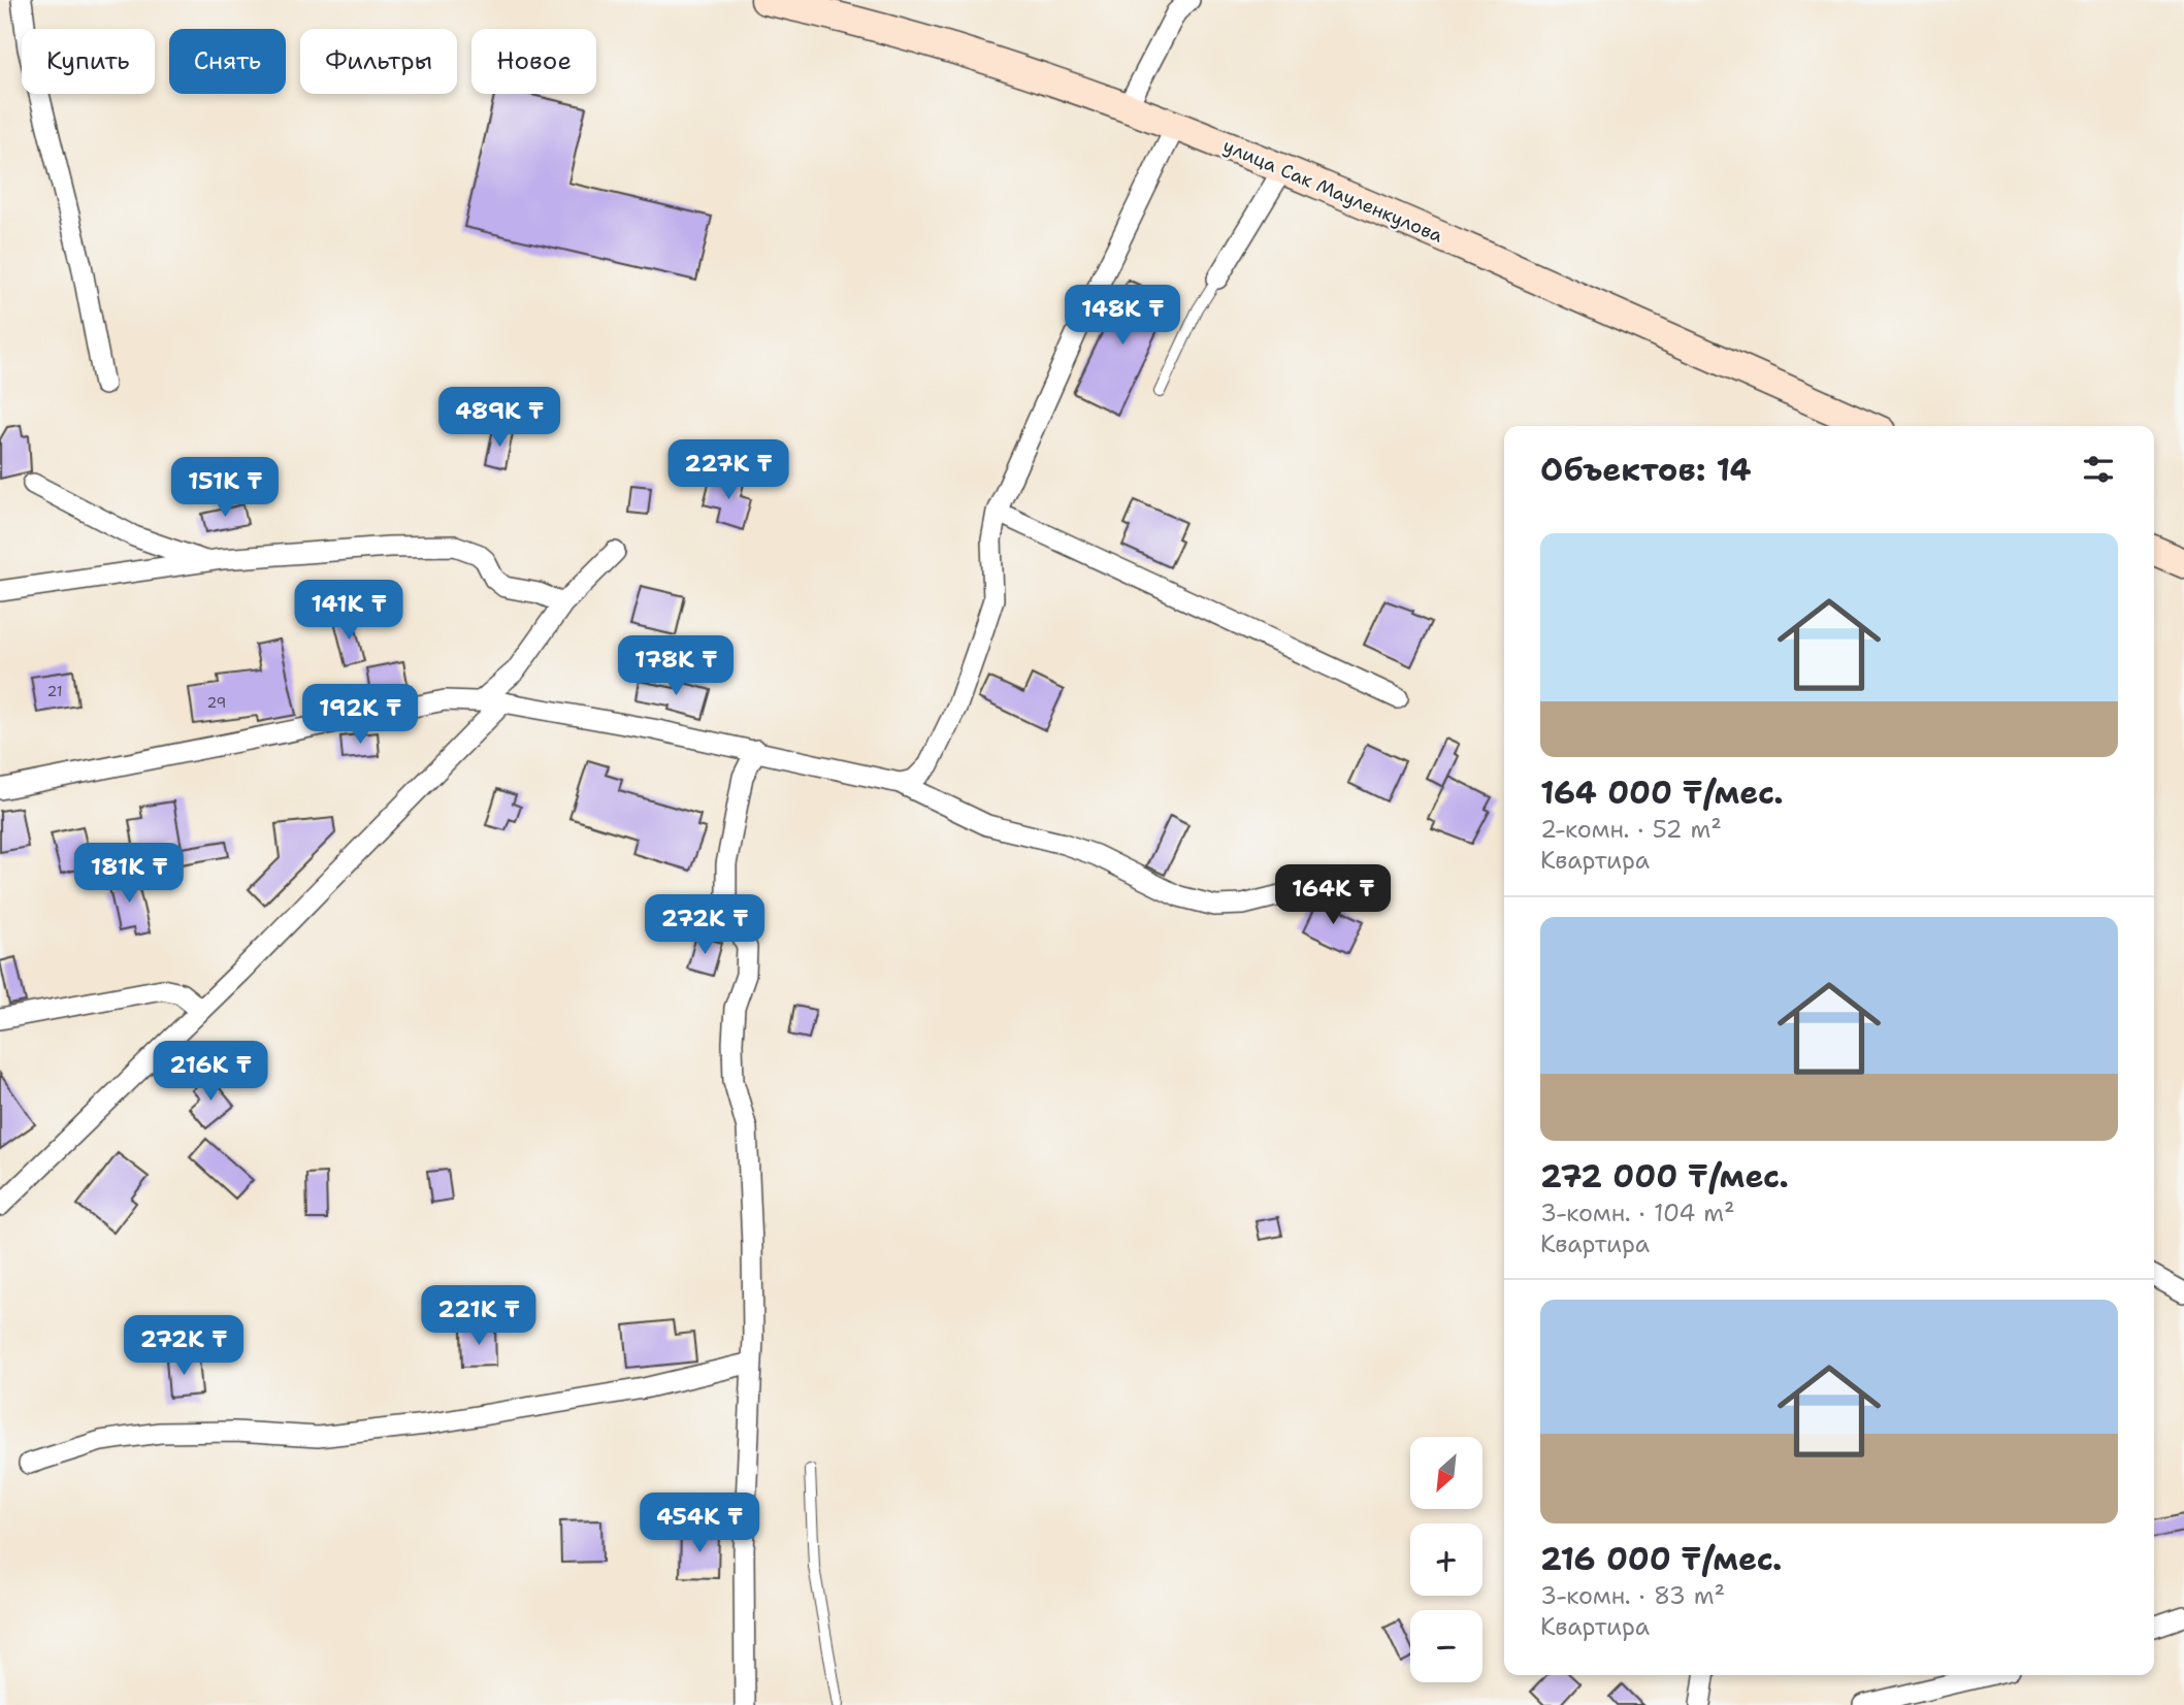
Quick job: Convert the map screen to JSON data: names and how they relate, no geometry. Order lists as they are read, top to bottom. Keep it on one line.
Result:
{"streets":{"main road":["улица Сак Мауленкулова"]},"house_numbers":["21","29"],"north":"bottom left","page":{"chip":["Купить","Снять","Фильтры","Новое"],"price":["148K ₸","489K ₸","227K ₸","151K ₸","141K ₸","178K ₸","192K ₸","181K ₸","164K ₸","272K ₸","216K ₸","221K ₸","272K ₸","454K ₸"],"heading":"Объектов: 14","list":[{"name":"164 000 ₸/мес.","note":"2-комн. · 52 m² · Квартира"},{"name":"272 000 ₸/мес.","note":"3-комн. · 104 m² · Квартира"},{"name":"216 000 ₸/мес.","note":"3-комн. · 83 m² · Квартира"}],"map_buttons":["+","−"]}}
